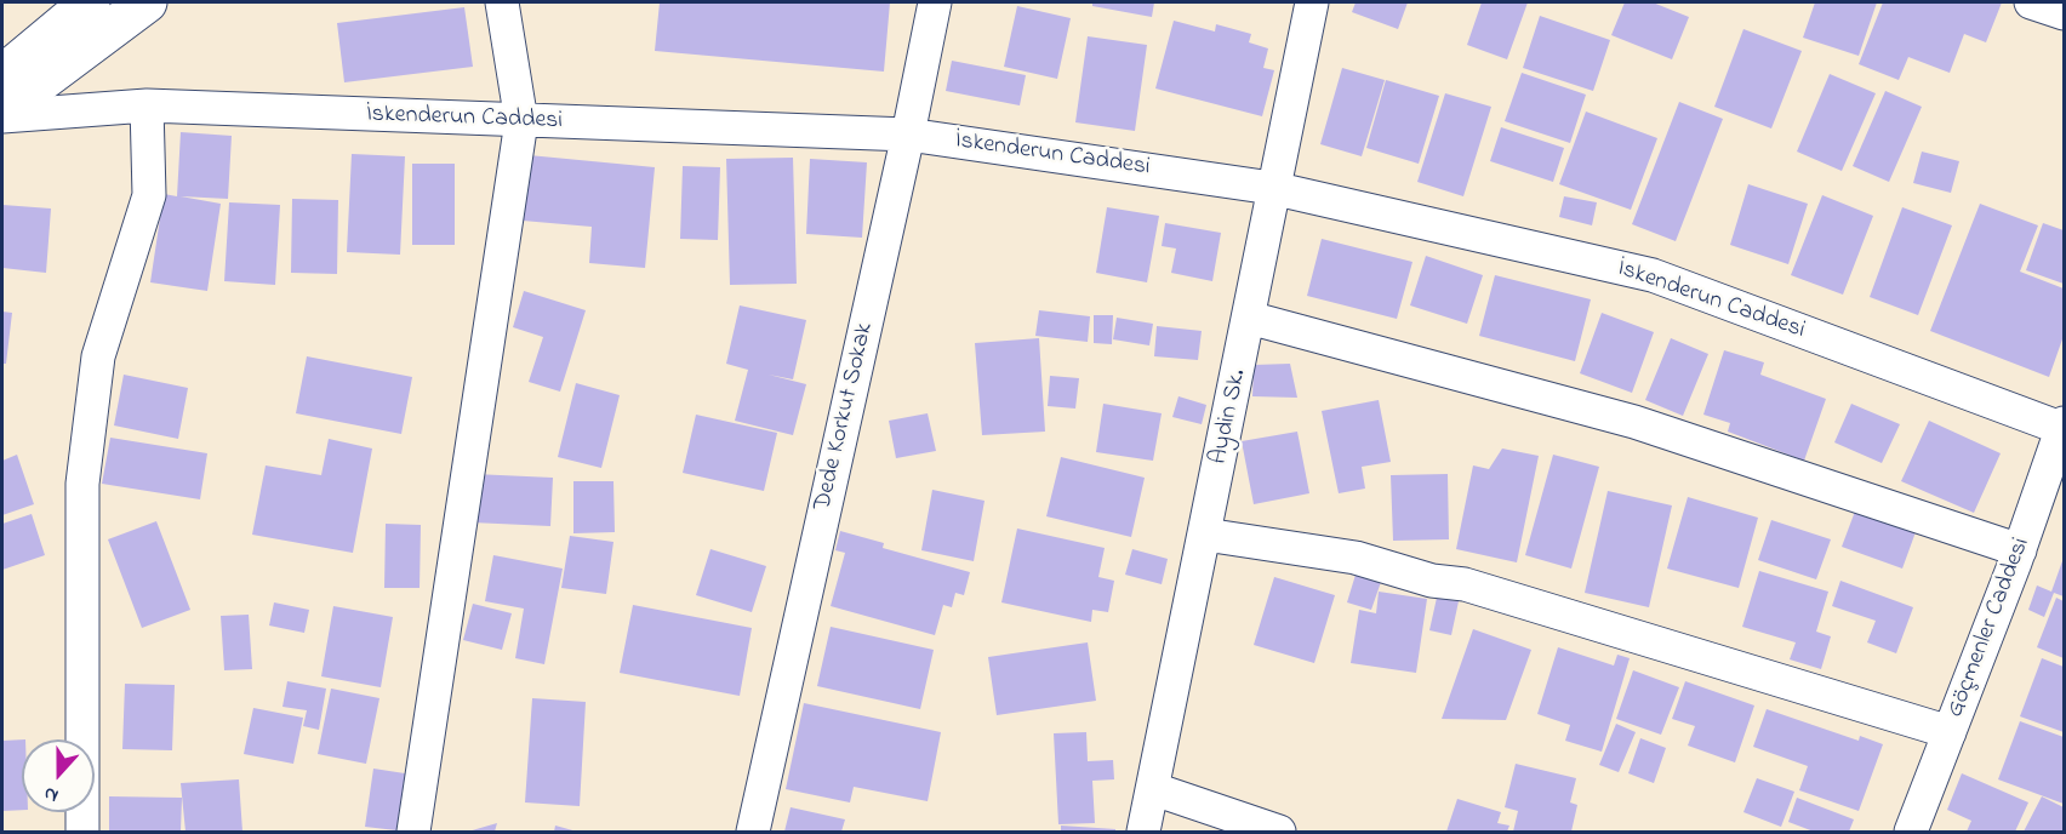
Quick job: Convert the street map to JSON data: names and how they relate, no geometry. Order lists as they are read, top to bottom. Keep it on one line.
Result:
{"streets":{"street":["İskenderun Caddesi","Dede Korkut Sokak","Aydin Sk.","Göçmenler Caddesi"]},"crossings":[["İskenderun Caddesi","Dede Korkut Sokak"],["İskenderun Caddesi","Aydin Sk."],["İskenderun Caddesi","Göçmenler Caddesi"]],"north":"bottom"}
